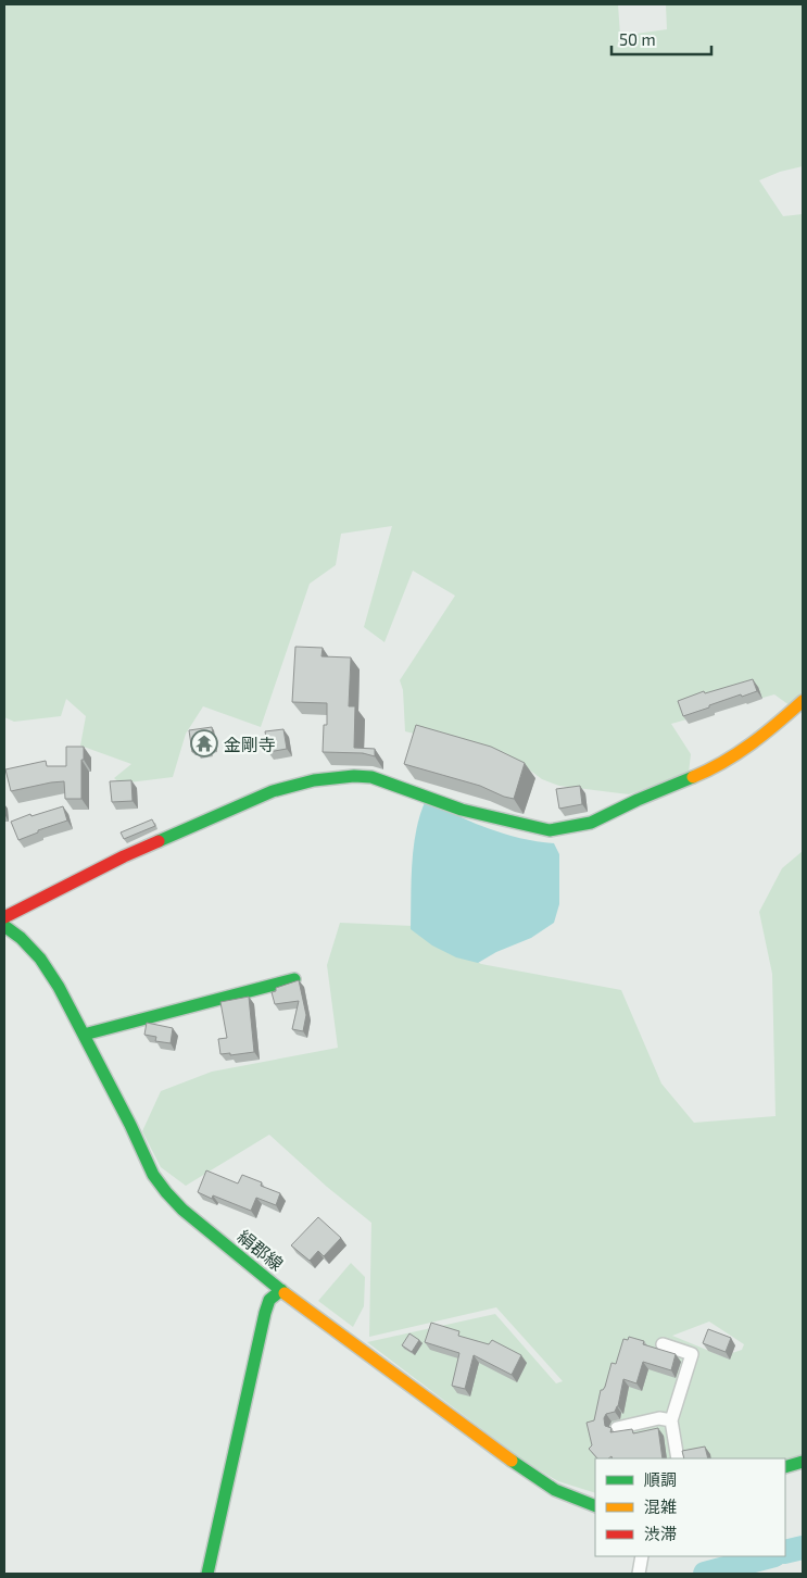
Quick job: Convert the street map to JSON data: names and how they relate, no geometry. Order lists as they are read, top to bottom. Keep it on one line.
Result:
{"streets":{"street":["絹郡線"]},"places":{"temple":["金剛寺"]},"legend":["順調","混雑","渋滞"],"scale_bar":"50 m"}
